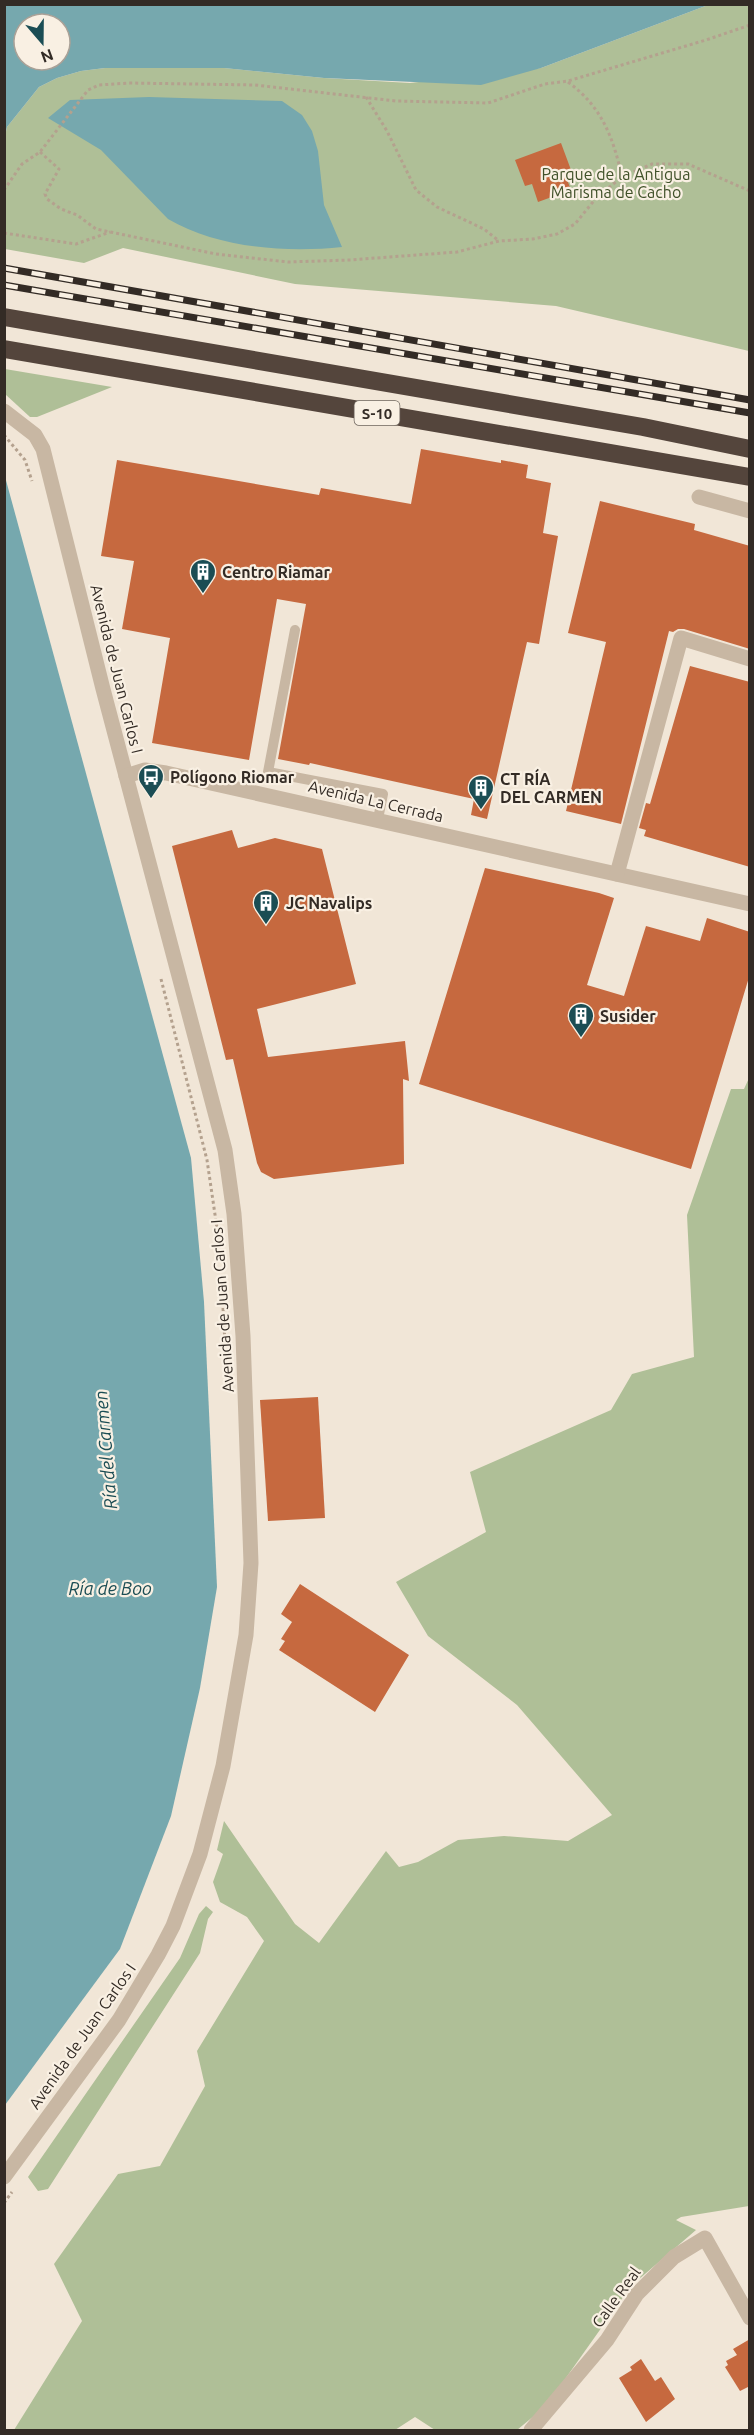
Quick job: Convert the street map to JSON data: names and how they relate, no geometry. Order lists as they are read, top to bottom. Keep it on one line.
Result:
{"streets":{"highway":["S-10"],"street":["Avenida de Juan Carlos I","Avenida La Cerrada","Calle Real"]},"crossings":[["Avenida de Juan Carlos I","Avenida La Cerrada"]],"water":["Ría del Carmen","Ría de Boo"],"parks":["Parque de la Antigua Marisma de Cacho"],"places":{"building":["Centro Riamar","CT RÍA DEL CARMEN","JC Navalips","Susider"],"bus stop":["Polígono Riomar"]},"north":"bottom"}
